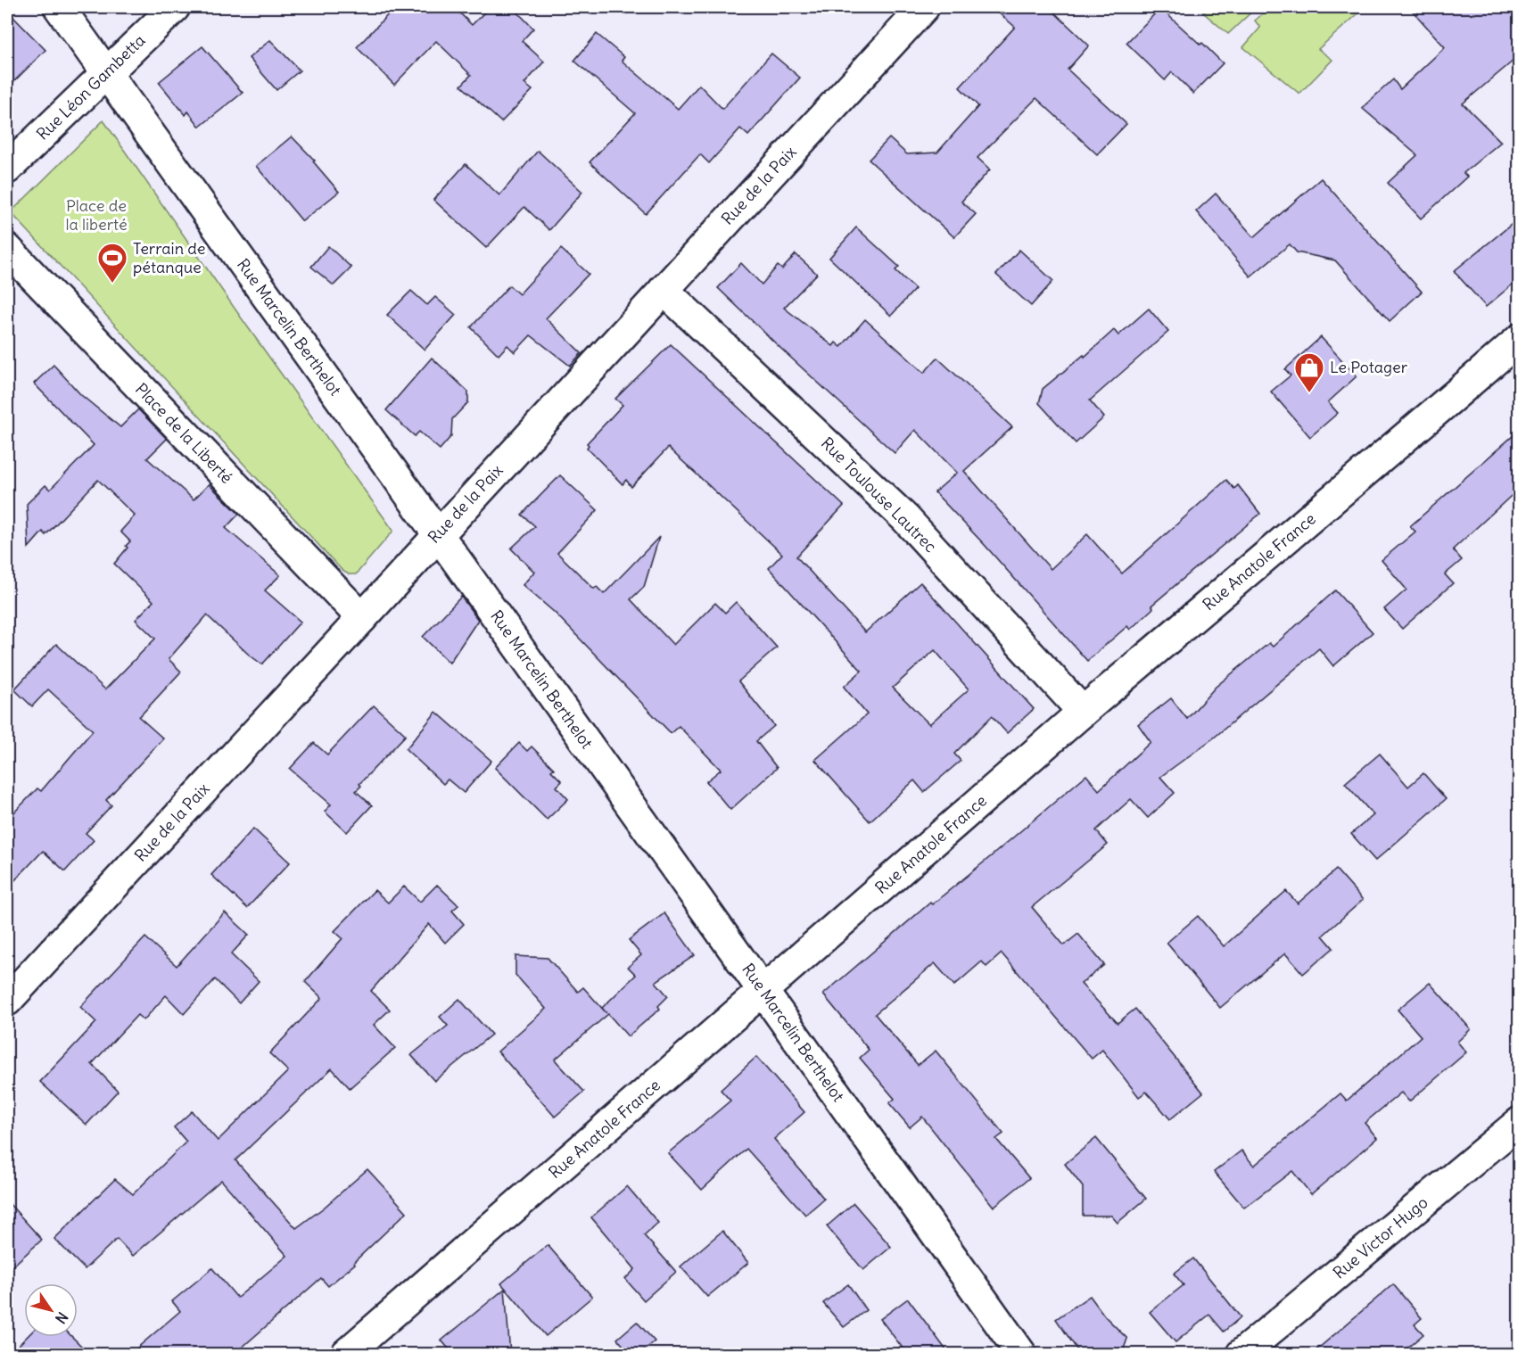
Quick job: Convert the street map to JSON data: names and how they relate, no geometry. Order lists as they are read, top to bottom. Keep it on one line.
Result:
{"streets":{"street":["Rue Léon Gambetta","Rue de la Paix","Rue Marcelin Berthelot","Place de la Liberté","Rue Toulouse Lautrec","Rue Anatole France","Rue Victor Hugo"]},"crossings":[["Rue Léon Gambetta","Rue Marcelin Berthelot"],["Rue de la Paix","Rue Marcelin Berthelot"],["Rue de la Paix","Place de la Liberté"],["Rue de la Paix","Rue Toulouse Lautrec"],["Rue Marcelin Berthelot","Rue Anatole France"],["Rue Toulouse Lautrec","Rue Anatole France"]],"parks":["Place de la liberté"],"places":{"sports":["Terrain de pétanque"],"shop":["Le Potager"]},"north":"bottom right"}
